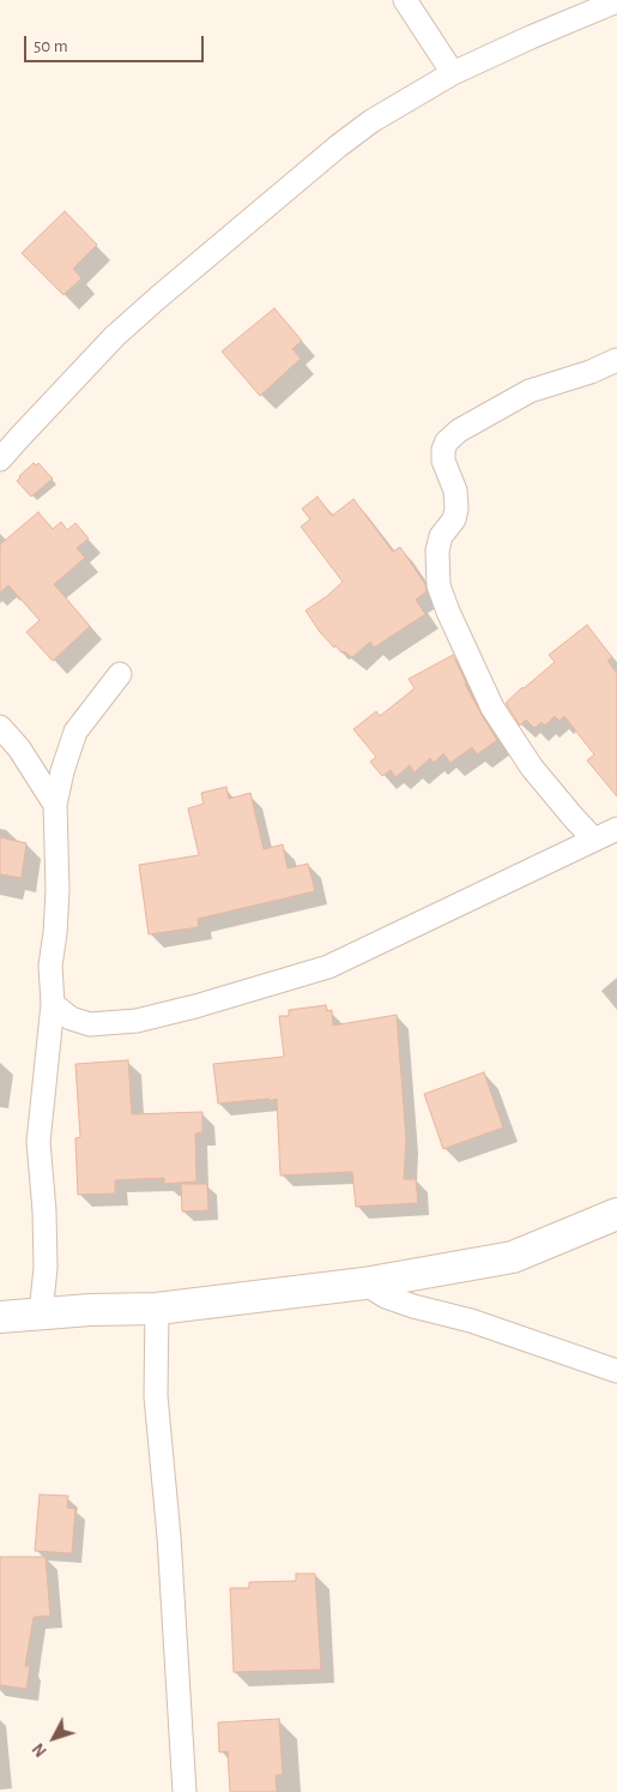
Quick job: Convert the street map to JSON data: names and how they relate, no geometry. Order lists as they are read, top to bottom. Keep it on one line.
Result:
{"scale_bar":"50 m","north":"bottom left"}
